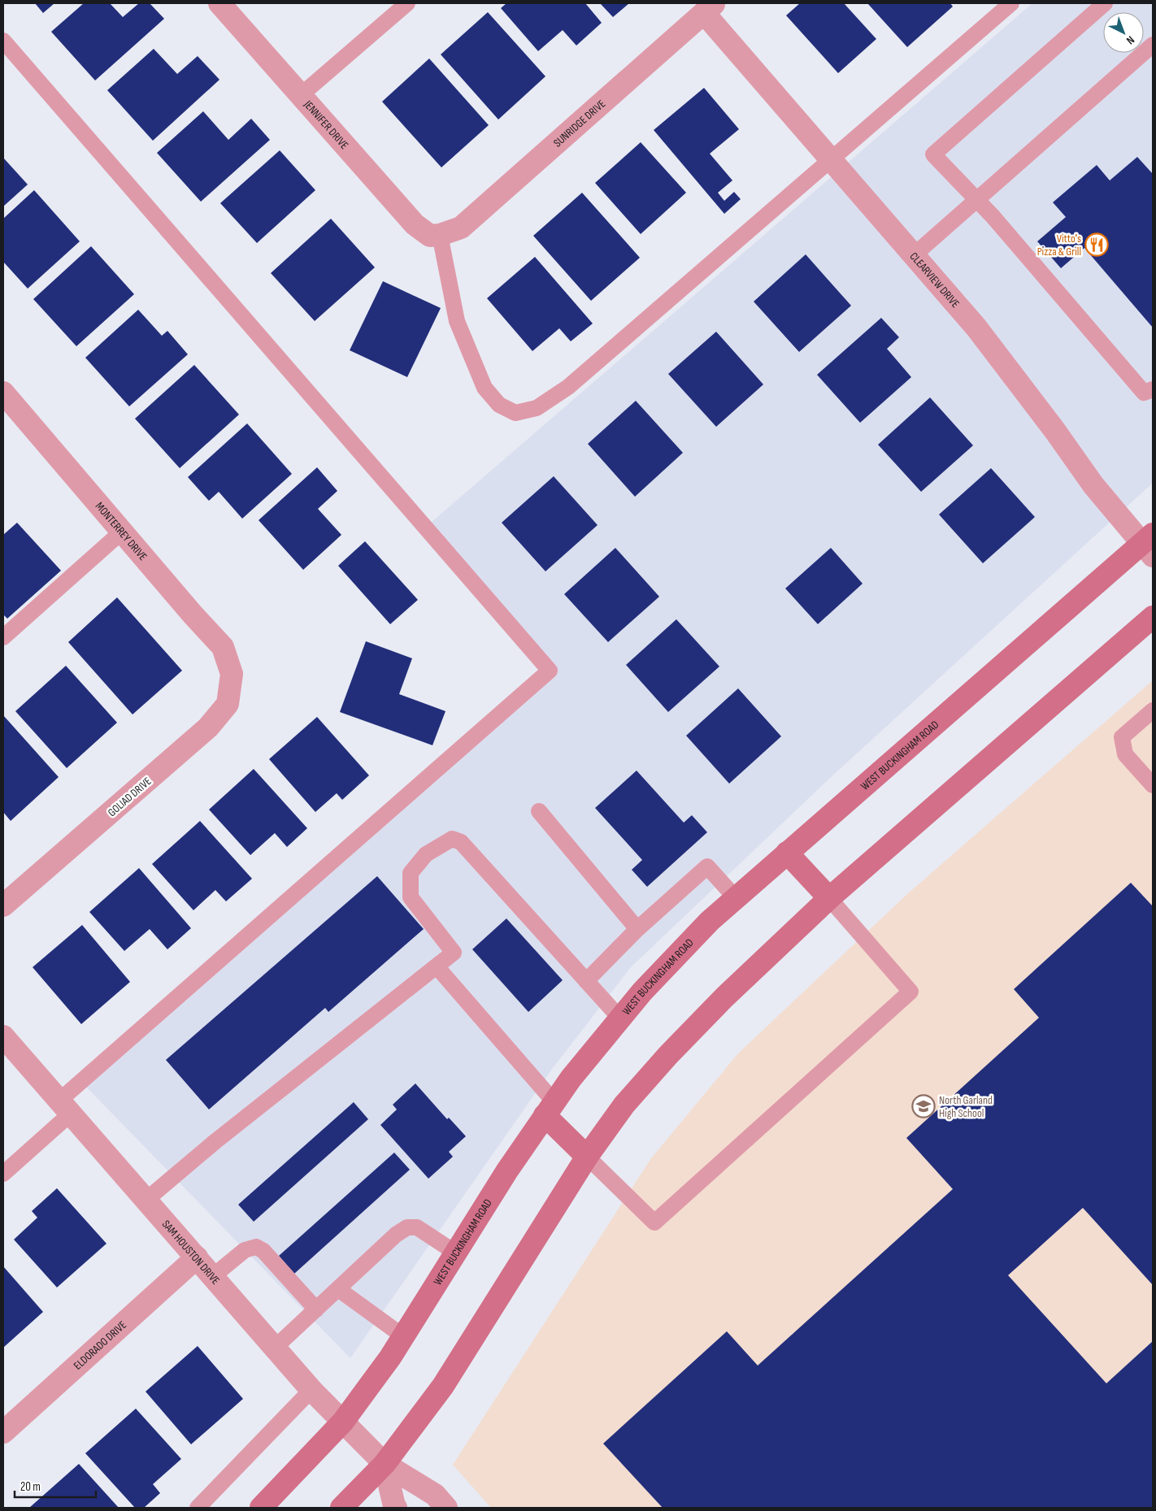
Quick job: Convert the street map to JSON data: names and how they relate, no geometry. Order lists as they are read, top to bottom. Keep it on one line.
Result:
{"streets":{"main road":["WEST BUCKINGHAM ROAD"],"street":["SUNRIDGE DRIVE","JENNIFER DRIVE","CLEARVIEW DRIVE","MONTERREY DRIVE","GOLIAD DRIVE","SAM HOUSTON DRIVE","ELDORADO DRIVE"]},"crossings":[["SUNRIDGE DRIVE","JENNIFER DRIVE"],["SUNRIDGE DRIVE","CLEARVIEW DRIVE"],["CLEARVIEW DRIVE","WEST BUCKINGHAM ROAD"],["MONTERREY DRIVE","GOLIAD DRIVE"],["WEST BUCKINGHAM ROAD","SAM HOUSTON DRIVE"],["SAM HOUSTON DRIVE","ELDORADO DRIVE"]],"places":{"restaurant":["Vitto's Pizza & Grill"],"school or university":["North Garland High School"]},"scale_bar":"20 m","north":"bottom right"}
